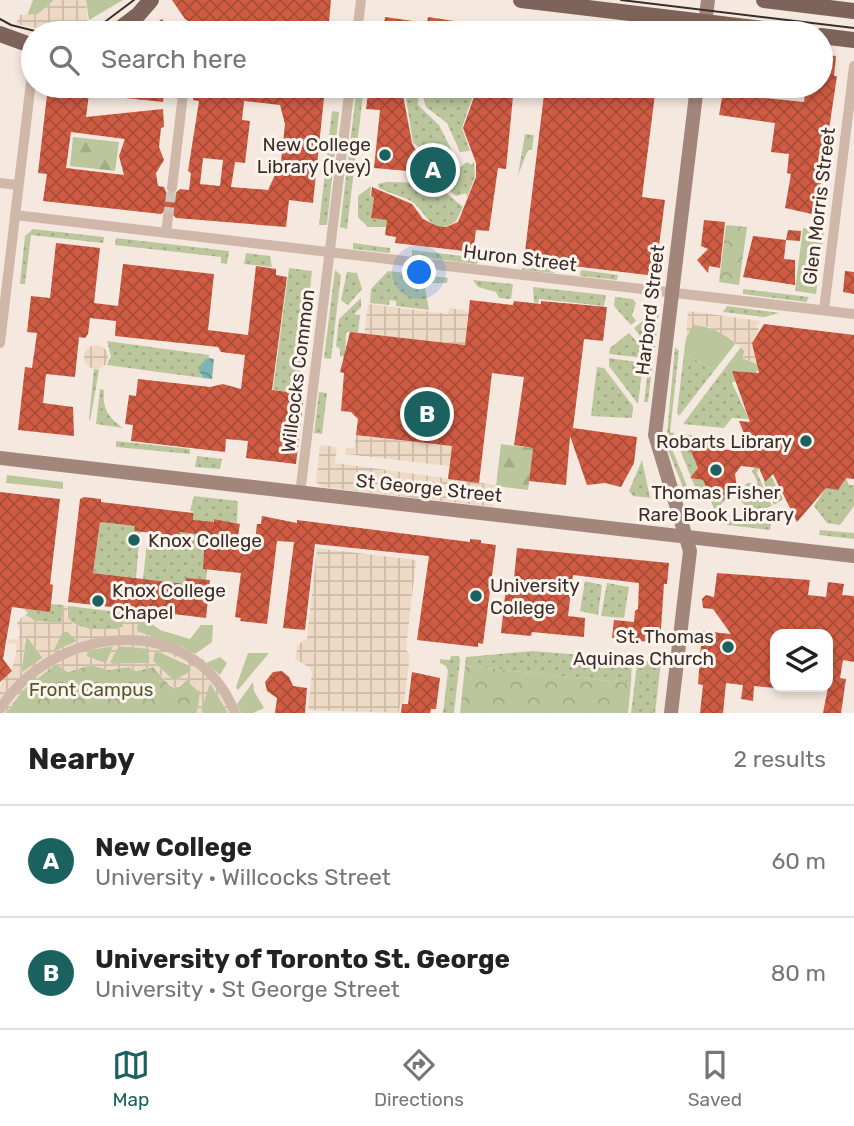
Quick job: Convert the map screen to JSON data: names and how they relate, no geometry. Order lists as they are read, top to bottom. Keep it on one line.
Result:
{"streets":{"street":["Glen Morris Street","Huron Street","Harbord Street","Willcocks Common","St George Street"]},"crossings":[["Glen Morris Street","Huron Street"],["Huron Street","Harbord Street"],["Huron Street","Willcocks Common"],["Harbord Street","St George Street"],["Willcocks Common","St George Street"]],"parks":["Front Campus"],"places":["New College Library (Ivey)","Robarts Library","Thomas Fisher Rare Book Library","Knox College","University College","Knox College Chapel","St. Thomas Aquinas Church"],"page":{"search":"Search here","pins":["A","B"],"heading":["Nearby","2 results"],"list":[{"mark":"A","name":"New College","note":"University · Willcocks Street","value":"60 m"},{"mark":"B","name":"University of Toronto St. George","note":"University · St George Street","value":"80 m"}],"nav":["Map","Directions","Saved"]}}
